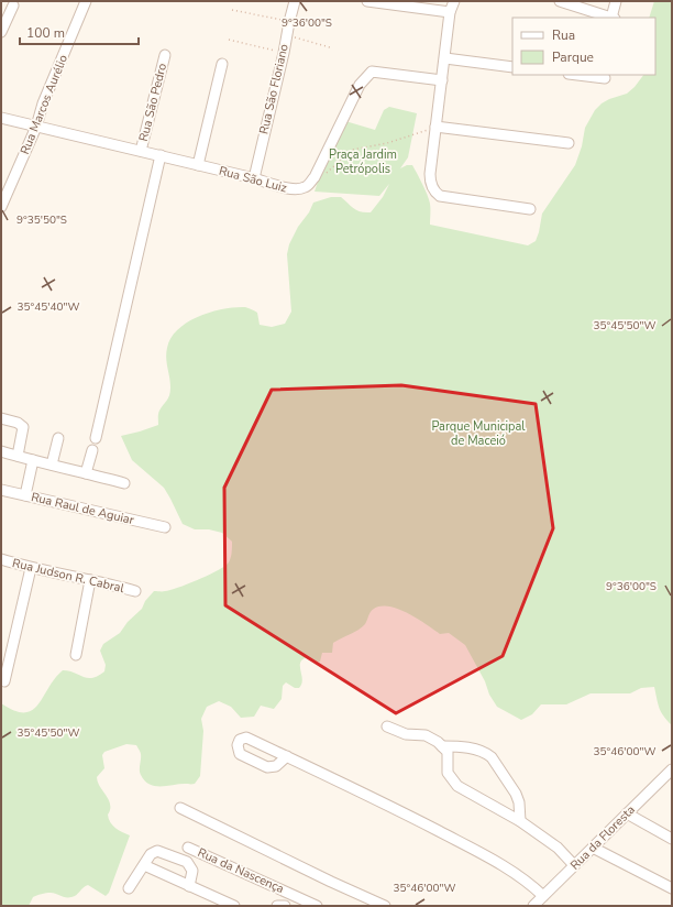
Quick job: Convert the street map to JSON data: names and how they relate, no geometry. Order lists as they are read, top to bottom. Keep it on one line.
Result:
{"streets":{"street":["Rua São Floriano","Rua São Pedro","Rua Marcos Aurélio","Rua São Luiz","Rua Raul de Aguiar","Rua Judson R. Cabral","Rua da Floresta","Rua da Nascença"]},"crossings":[["Rua São Floriano","Rua São Luiz"],["Rua São Pedro","Rua São Luiz"],["Rua Marcos Aurélio","Rua São Luiz"]],"parks":["Praça Jardim Petrópolis","Parque Municipal de Maceió"],"legend":["Rua","Parque"],"scale_bar":"100 m","coordinates":["9°36'00\"S","9°35'50\"S","35°45'40\"W","35°45'50\"W","35°46'00\"W"]}
